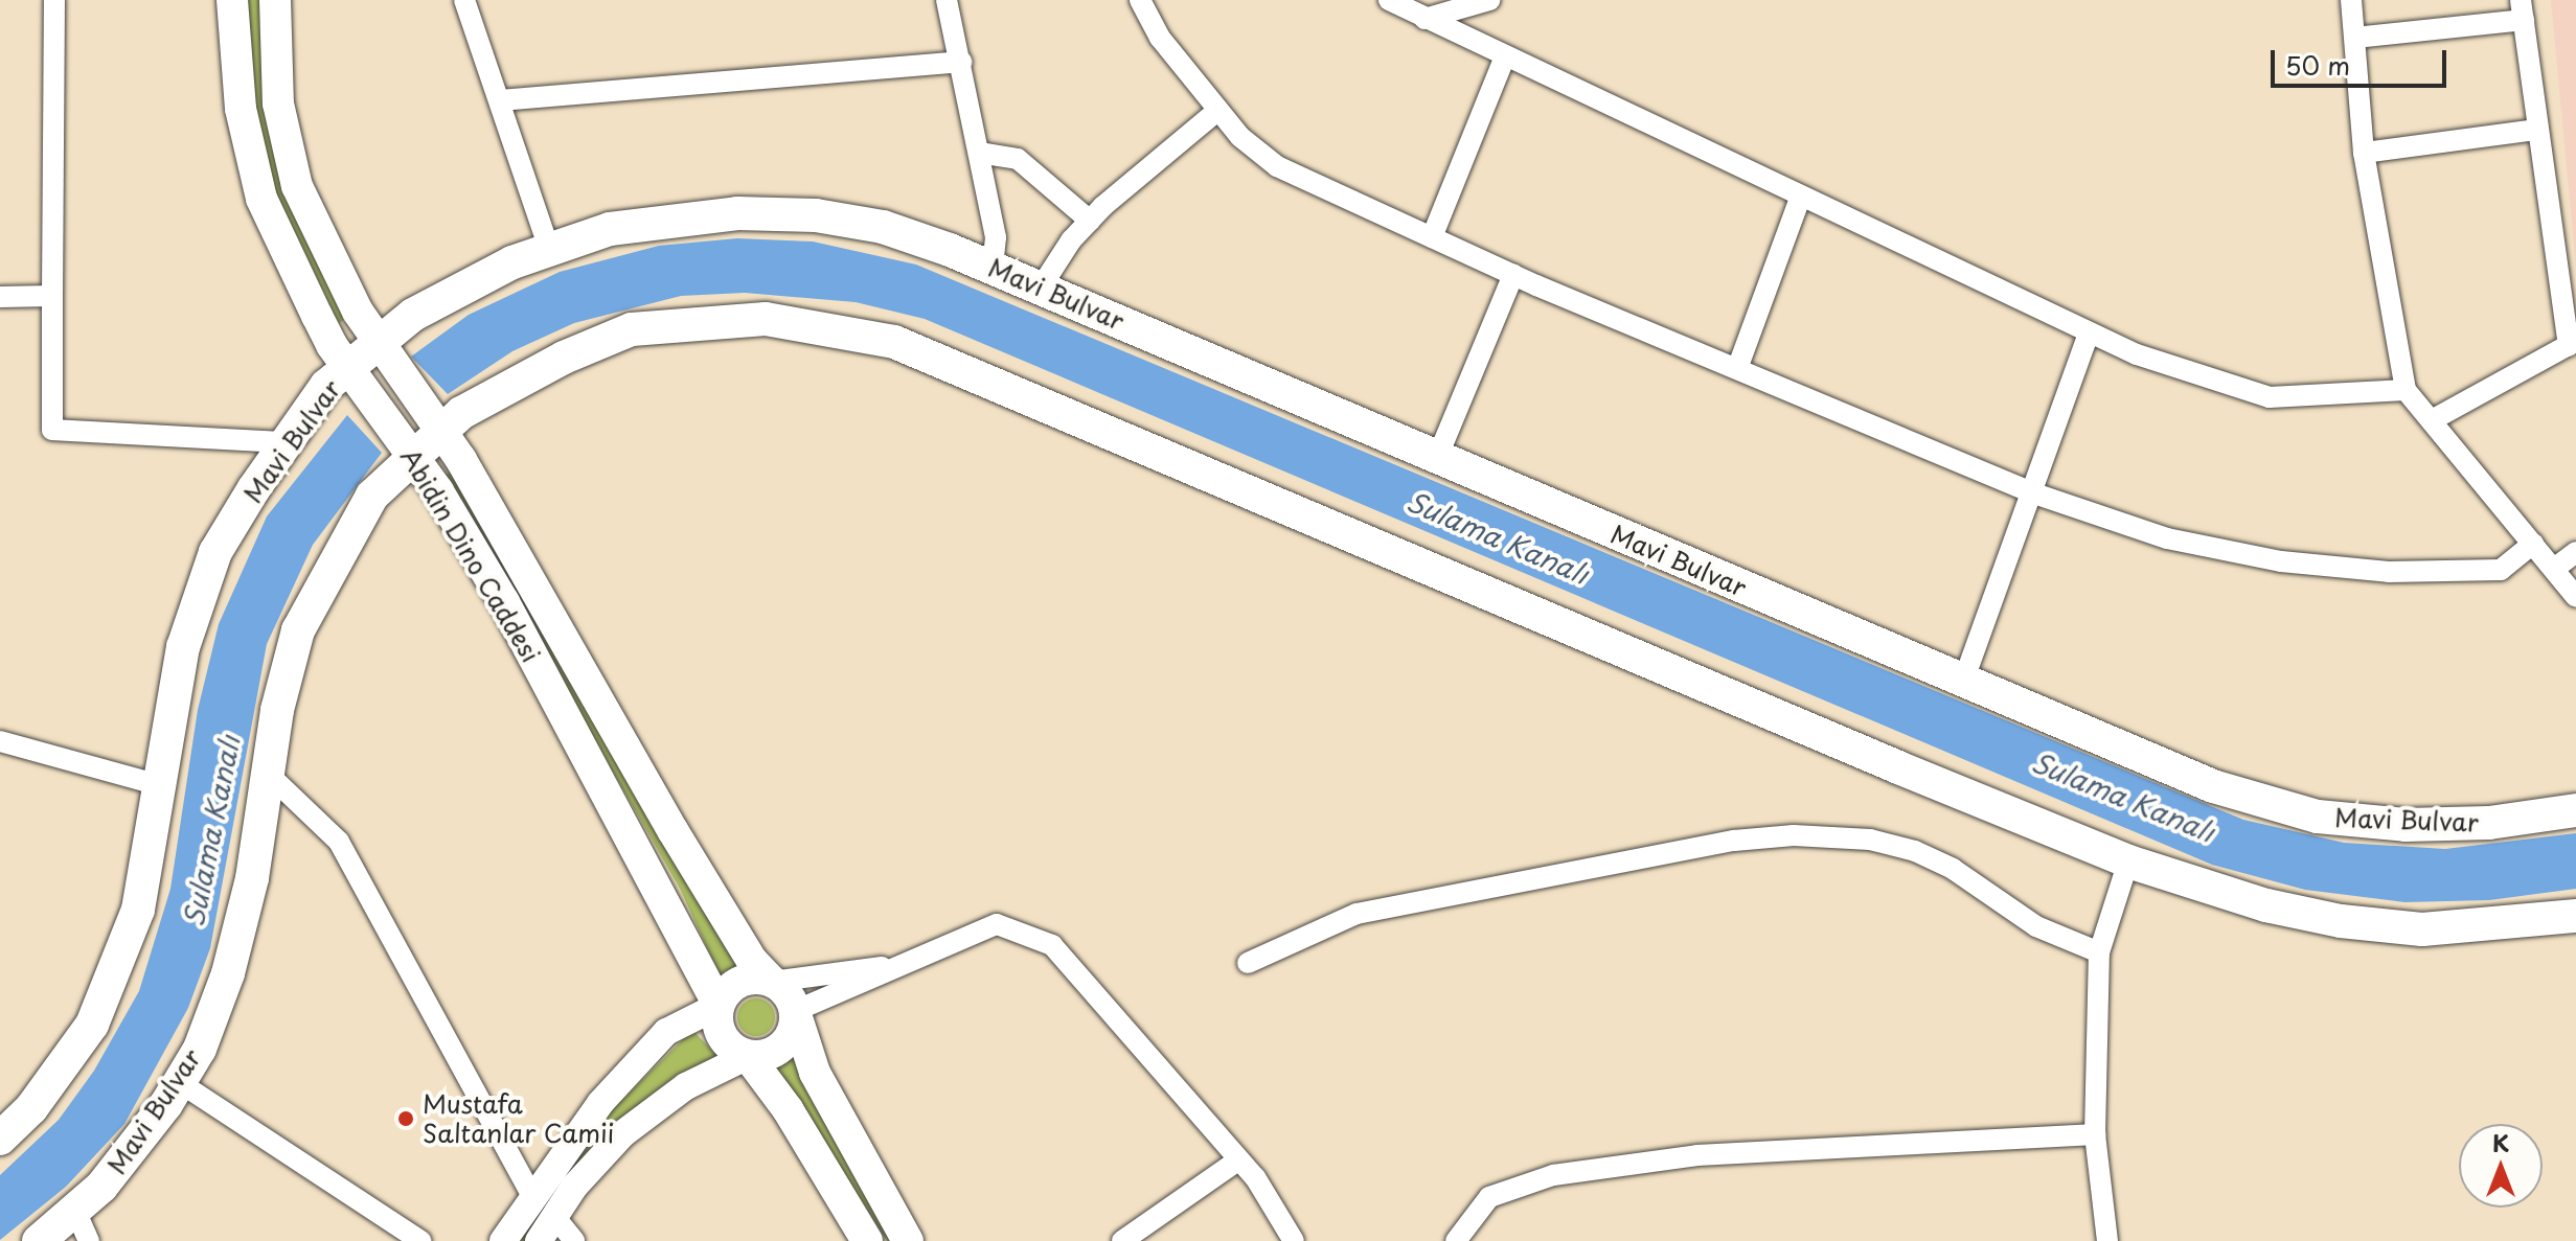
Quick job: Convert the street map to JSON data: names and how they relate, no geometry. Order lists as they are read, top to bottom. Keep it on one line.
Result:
{"streets":{"main road":["Mavi Bulvar","Abidin Dino Caddesi"]},"crossings":[["Mavi Bulvar","Abidin Dino Caddesi"]],"water":["Sulama Kanalı"],"places":["Mustafa Saltanlar Camii"],"scale_bar":"50 m","north":"top"}
